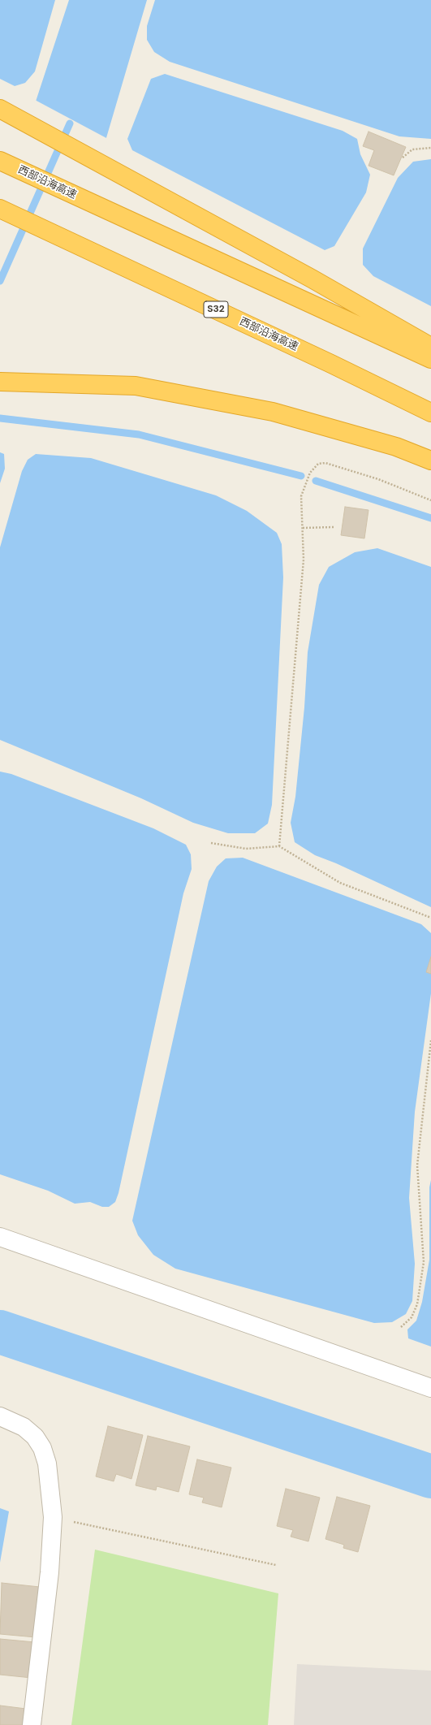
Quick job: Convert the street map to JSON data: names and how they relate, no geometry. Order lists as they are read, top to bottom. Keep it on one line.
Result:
{"streets":{"highway":["西部沿海高速","S32"]}}
